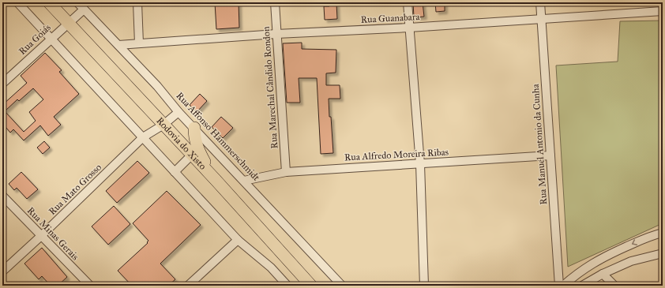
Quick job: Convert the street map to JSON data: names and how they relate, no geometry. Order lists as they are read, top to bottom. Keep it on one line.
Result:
{"streets":{"highway":["Rodovia do Xisto"],"street":["Rua Guanabara","Rua Goiás","Rua Marechal Cândido Rondon","Rua Affonso Hammerschmidt","Rua Manuel Antonio da Cunha","Rua Alfredo Moreira Ribas","Rua Mato Grosso","Rua Minas Gerais"]},"crossings":[["Rua Guanabara","Rua Marechal Cândido Rondon"],["Rua Guanabara","Rua Affonso Hammerschmidt"],["Rua Guanabara","Rua Manuel Antonio da Cunha"],["Rua Goiás","Rua Affonso Hammerschmidt"],["Rua Goiás","Rodovia do Xisto"],["Rua Marechal Cândido Rondon","Rua Alfredo Moreira Ribas"],["Rua Affonso Hammerschmidt","Rua Alfredo Moreira Ribas"],["Rua Affonso Hammerschmidt","Rua Mato Grosso"],["Rodovia do Xisto","Rua Mato Grosso"],["Rua Manuel Antonio da Cunha","Rua Alfredo Moreira Ribas"],["Rua Mato Grosso","Rua Minas Gerais"]]}
